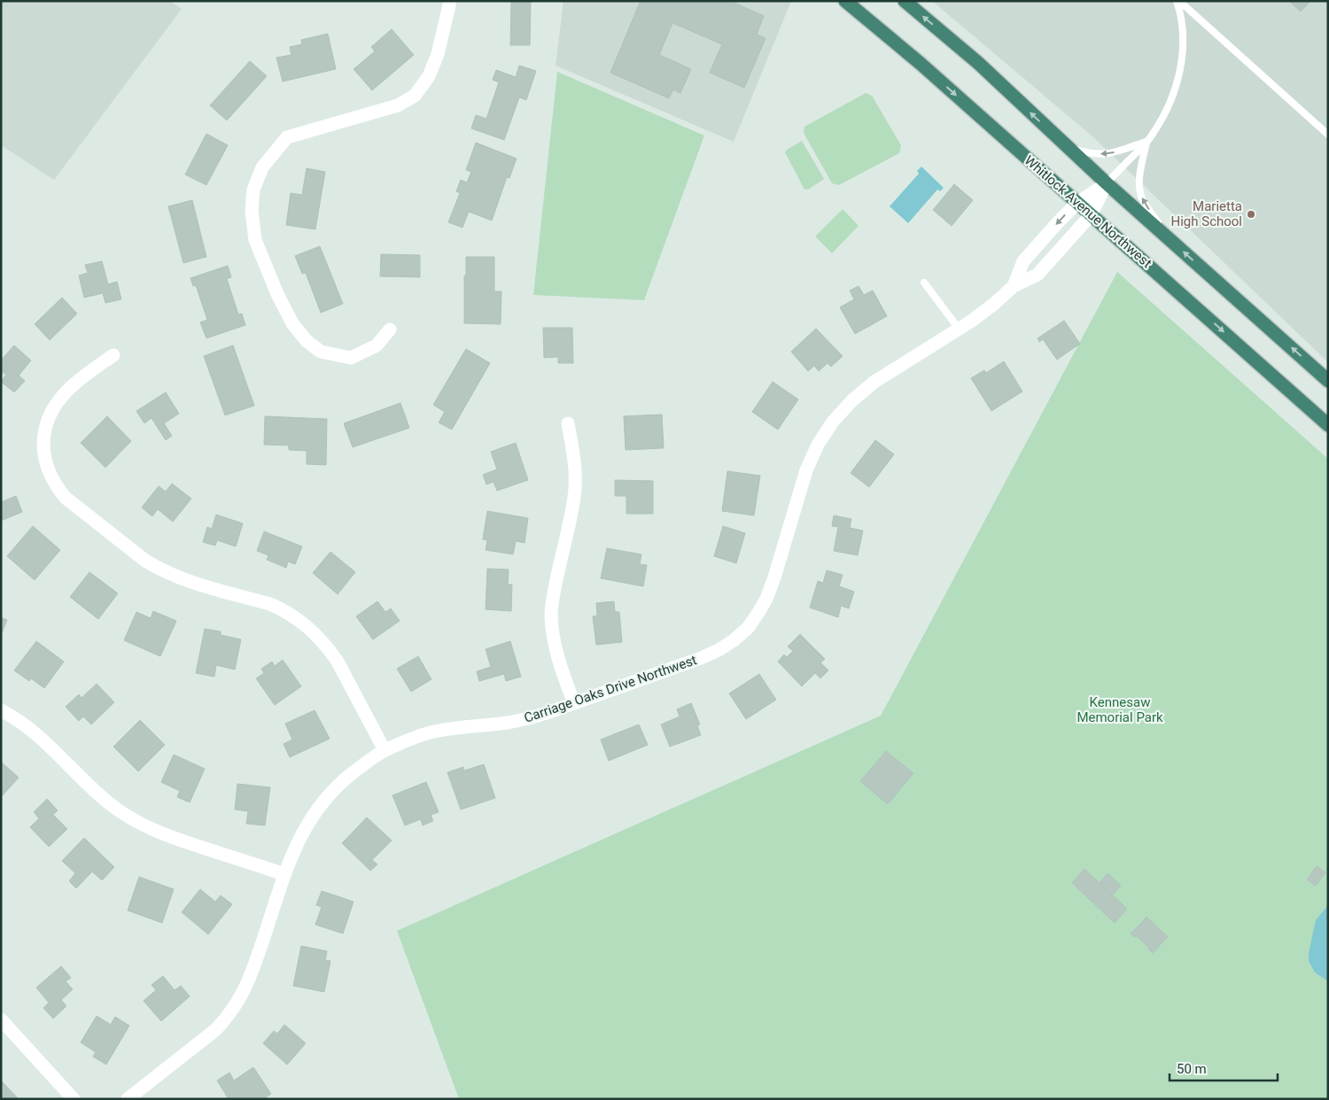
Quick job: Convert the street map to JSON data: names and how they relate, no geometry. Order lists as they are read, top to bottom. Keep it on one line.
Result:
{"streets":{"highway":["Whitlock Avenue Northwest"],"street":["Carriage Oaks Drive Northwest"]},"parks":["Kennesaw Memorial Park"],"places":["Marietta High School"],"scale_bar":"50 m"}
